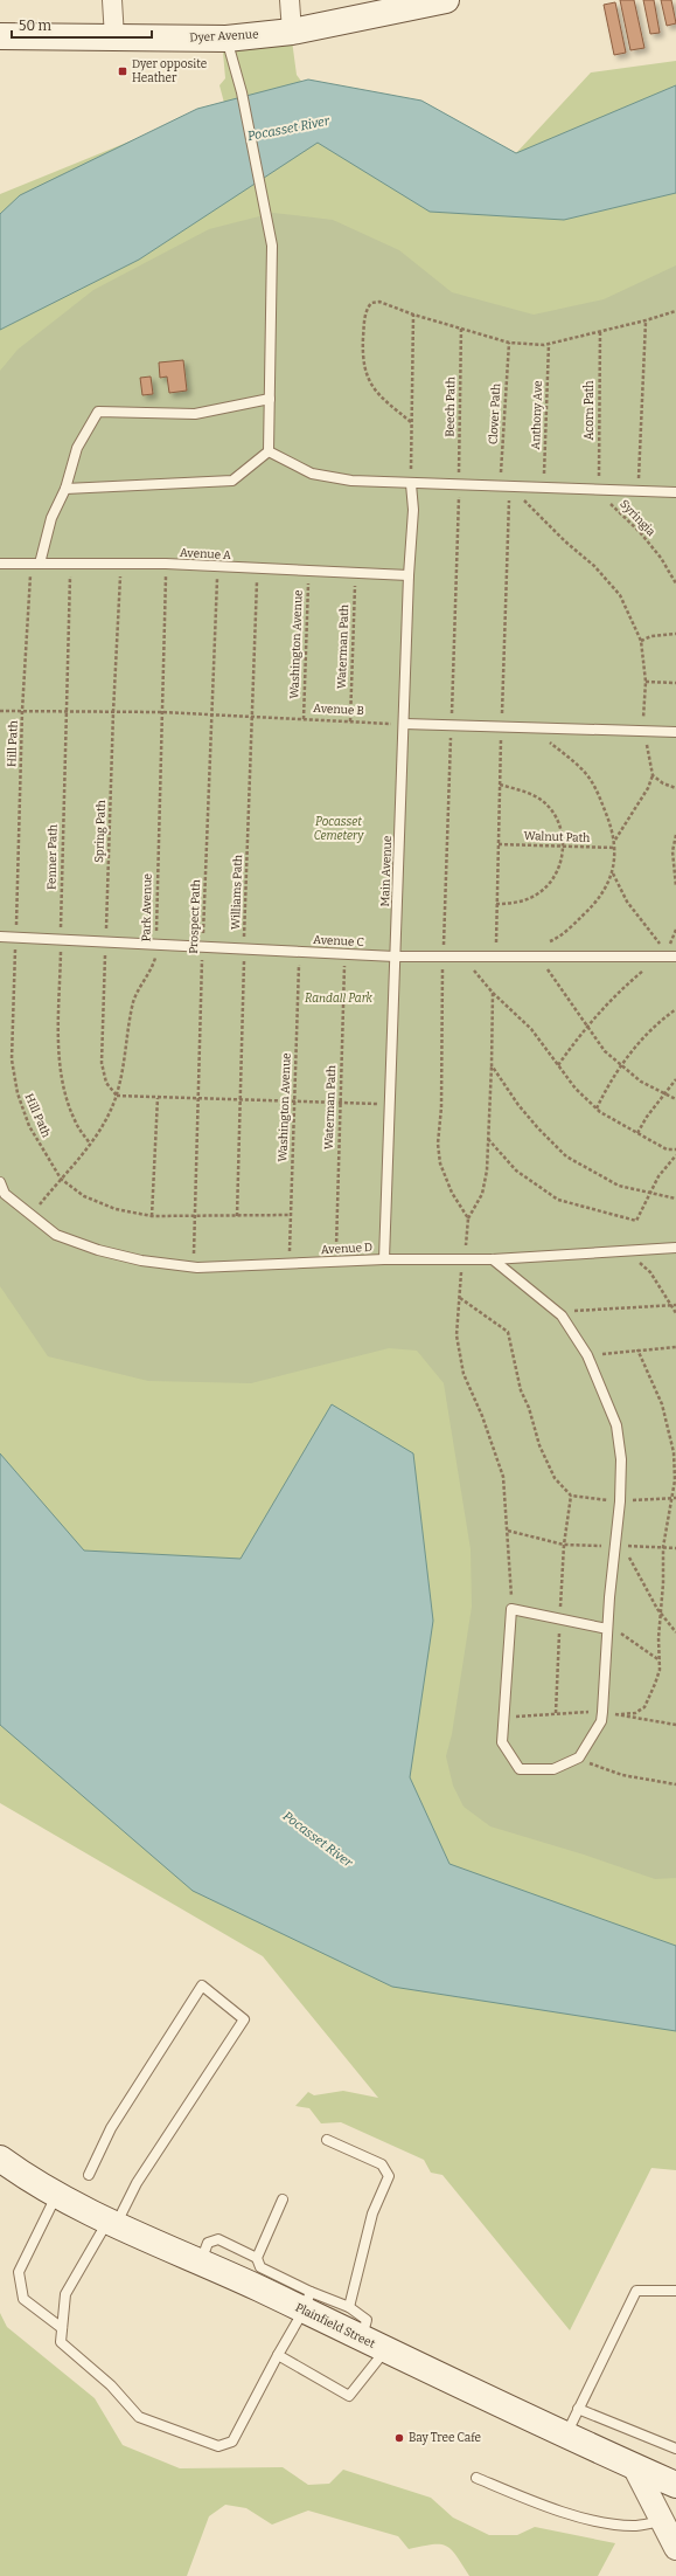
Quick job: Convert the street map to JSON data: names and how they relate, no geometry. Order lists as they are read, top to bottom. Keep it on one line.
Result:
{"streets":{"main road":["Dyer Avenue","Plainfield Street"],"lane":["Avenue A","Main Avenue","Avenue C","Avenue D"],"path":["Beech Path","Acorn Path","Clover Path","Anthony Ave","Syringia","Washington Avenue","Waterman Path","Avenue B","Hill Path","Spring Path","Walnut Path","Fenner Path","Williams Path","Park Avenue","Prospect Path"]},"crossings":[["Beech Path","Avenue C"],["Acorn Path","Syringia"],["Avenue A","Washington Avenue"],["Avenue A","Waterman Path"],["Avenue A","Hill Path"],["Avenue A","Spring Path"],["Avenue A","Fenner Path"],["Avenue A","Main Avenue"],["Avenue A","Williams Path"],["Avenue A","Park Avenue"],["Avenue A","Prospect Path"],["Washington Avenue","Avenue B"],["Washington Avenue","Hill Path"],["Washington Avenue","Avenue C"],["Washington Avenue","Avenue D"],["Waterman Path","Avenue B"],["Waterman Path","Avenue C"],["Waterman Path","Avenue D"],["Avenue B","Hill Path"],["Avenue B","Spring Path"],["Avenue B","Fenner Path"],["Avenue B","Main Avenue"],["Avenue B","Williams Path"],["Avenue B","Park Avenue"],["Avenue B","Prospect Path"],["Hill Path","Williams Path"],["Hill Path","Park Avenue"],["Hill Path","Prospect Path"],["Hill Path","Avenue C"],["Spring Path","Park Avenue"],["Spring Path","Avenue C"],["Fenner Path","Park Avenue"],["Fenner Path","Avenue C"],["Main Avenue","Avenue C"],["Main Avenue","Avenue D"],["Williams Path","Avenue C"],["Park Avenue","Avenue C"],["Park Avenue","Avenue D"],["Prospect Path","Avenue C"],["Prospect Path","Avenue D"]],"water":["Pocasset River"],"parks":["Pocasset Cemetery","Randall Park"],"places":{"transit":["Dyer opposite Heather"],"other":["Bay Tree Cafe"]},"scale_bar":"50 m"}
